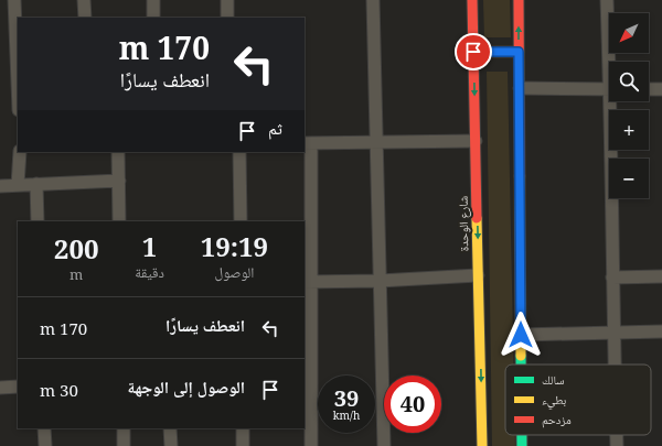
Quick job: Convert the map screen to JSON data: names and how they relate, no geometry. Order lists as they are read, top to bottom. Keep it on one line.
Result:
{"streets":{"street":["شارع الوحدة"]},"legend":["سالك","بطيء","مزدحم"],"north":"bottom left","page":{"map_buttons":["+","−"],"turn":["170 m","انعطف يسارًا"],"then":"ثم","eta":["19:19","الوصول","1","دقيقة","200","m"],"list":[{"name":"انعطف يسارًا","value":"170 m"},{"name":"الوصول إلى الوجهة","value":"30 m"}],"speed":"39 km/h","limit":"40"}}
